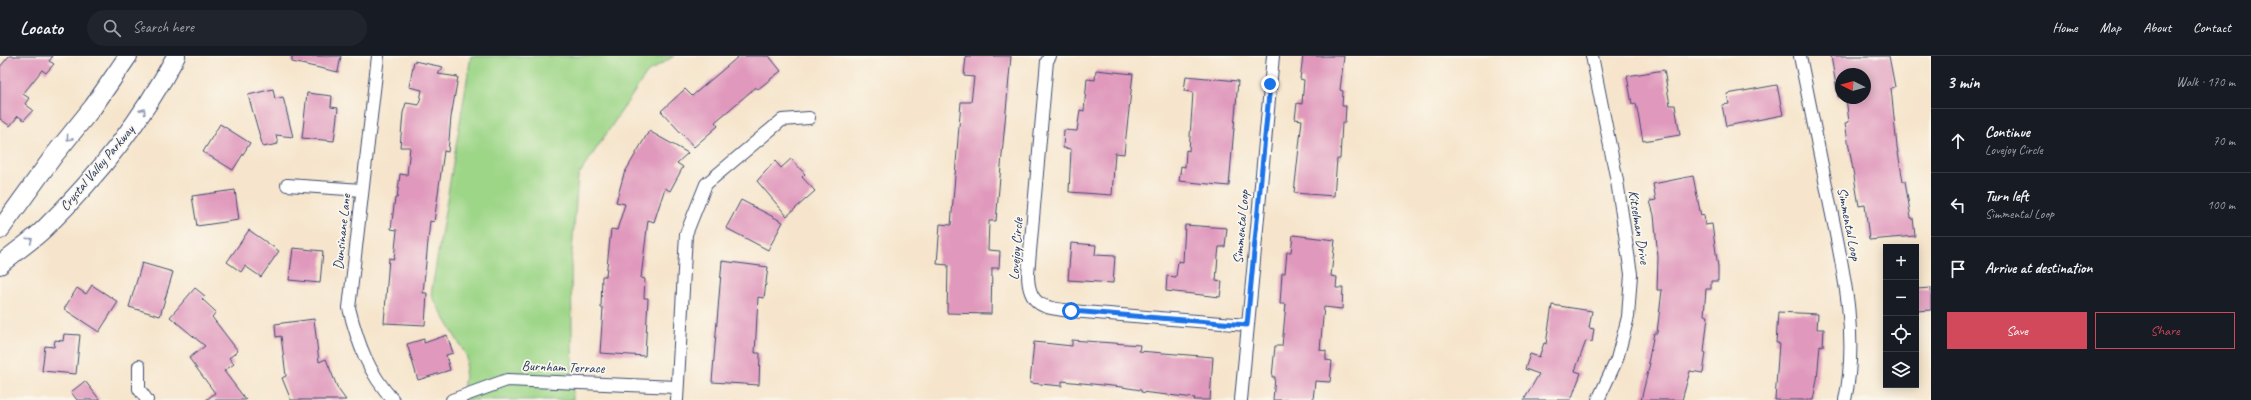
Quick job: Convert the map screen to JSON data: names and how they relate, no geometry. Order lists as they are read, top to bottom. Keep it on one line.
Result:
{"streets":{"main road":["Crystal Valley Parkway"],"street":["Simmental Loop","Kitselman Drive","Dunsinane Lane","Lovejoy Circle","Burnham Terrace"]},"crossings":[["Simmental Loop","Lovejoy Circle"]],"north":"left","page":{"header":"Locato","search":"Search here","nav":["Home","Map","About","Contact"],"heading":["3 min","Walk · 170 m"],"list":[["Continue","Lovejoy Circle","70 m"],["Turn left","Simmental Loop","100 m"],"Arrive at destination"],"map_buttons":["+","−"],"buttons":["Save","Share"]}}
